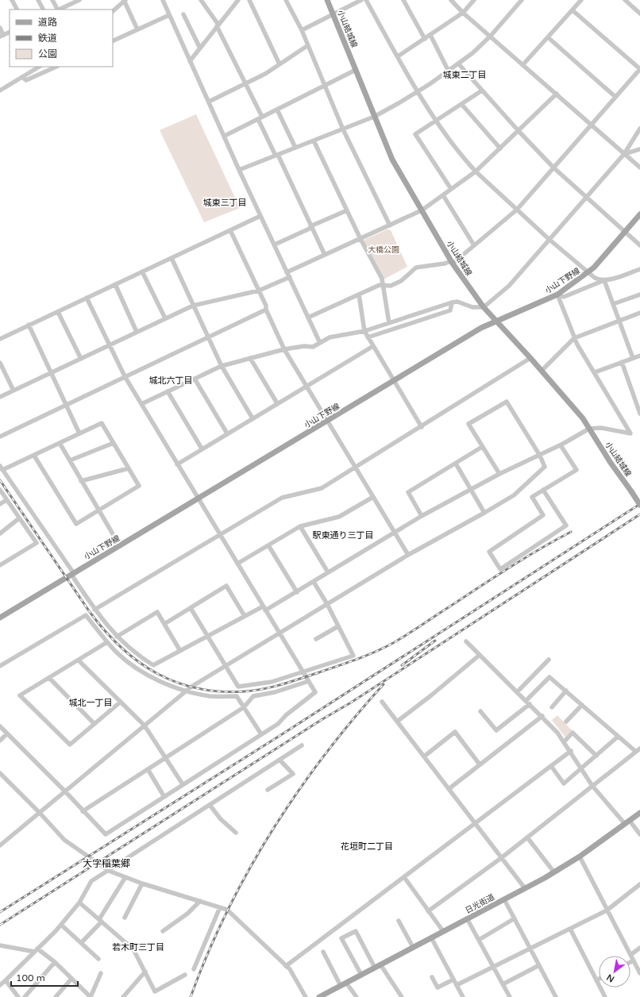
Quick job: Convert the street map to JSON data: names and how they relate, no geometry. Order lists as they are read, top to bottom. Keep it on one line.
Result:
{"streets":{"main road":["小山結城線","小山下野線","日光街道"]},"crossings":[["小山結城線","小山下野線"]],"districts":["城東二丁目","城東三丁目","城北六丁目","駅東通り三丁目","城北一丁目","花垣町二丁目","大字稲葉郷","若木町三丁目"],"parks":["大橋公園"],"legend":["道路","鉄道","公園"],"scale_bar":"100 m","north":"bottom left"}
